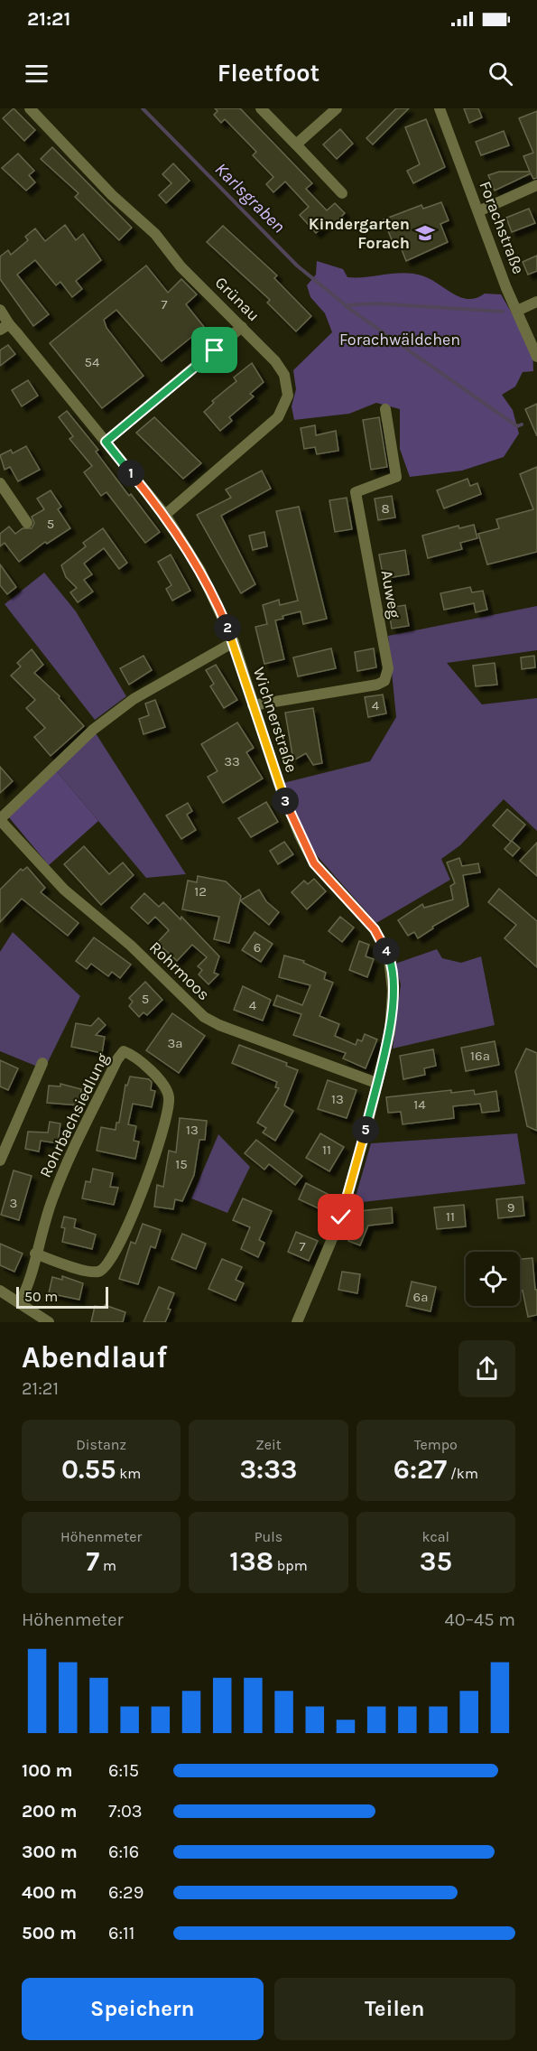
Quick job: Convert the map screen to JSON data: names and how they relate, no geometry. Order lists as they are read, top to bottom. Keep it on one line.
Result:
{"streets":{"street":["Forachstraße","Grünau","Auweg","Wichnerstraße","Rohrmoos","Rohrbachsiedlung"]},"crossings":[["Grünau","Wichnerstraße"],["Auweg","Wichnerstraße"],["Wichnerstraße","Rohrmoos"]],"water":["Karlsgraben"],"parks":["Forachwäldchen"],"places":{"school or university":["Kindergarten Forach"]},"house_numbers":["7","54","8","5","4","33","12","6","5","4","3a","16a","13","14","13","11","15","3","9","11","7","6a"],"scale_bar":"50 m","page":{"status":"21:21","header":"Fleetfoot","pins":["1","2","3","4","5"],"scale":"50 m","heading":["Abendlauf","21:21"],"stats":[["Distanz","0.55 km"],["Zeit","3:33"],["Tempo","6:27 /km"],["Höhenmeter","7 m"],["Puls","138 bpm"],["kcal","35"]],"chart":["Höhenmeter","40–45 m"],"list":[{"name":"100 m","note":"6:15"},{"name":"200 m","note":"7:03"},{"name":"300 m","note":"6:16"},{"name":"400 m","note":"6:29"},{"name":"500 m","note":"6:11"}],"buttons":["Speichern","Teilen"]}}
